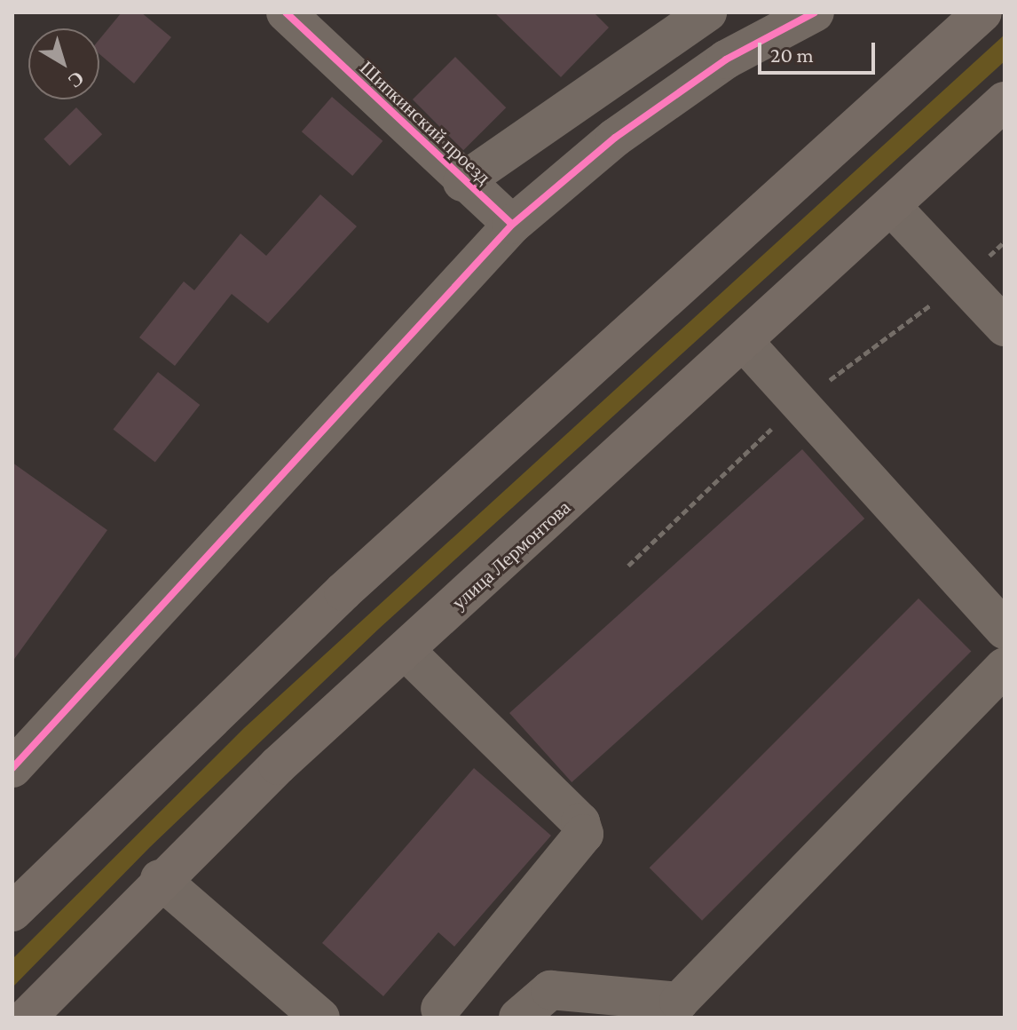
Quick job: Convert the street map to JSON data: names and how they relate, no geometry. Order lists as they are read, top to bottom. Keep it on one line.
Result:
{"streets":{"main road":["улица Лермонтова"],"street":["Шипкинский проезд"]},"scale_bar":"20 m","north":"bottom right"}
